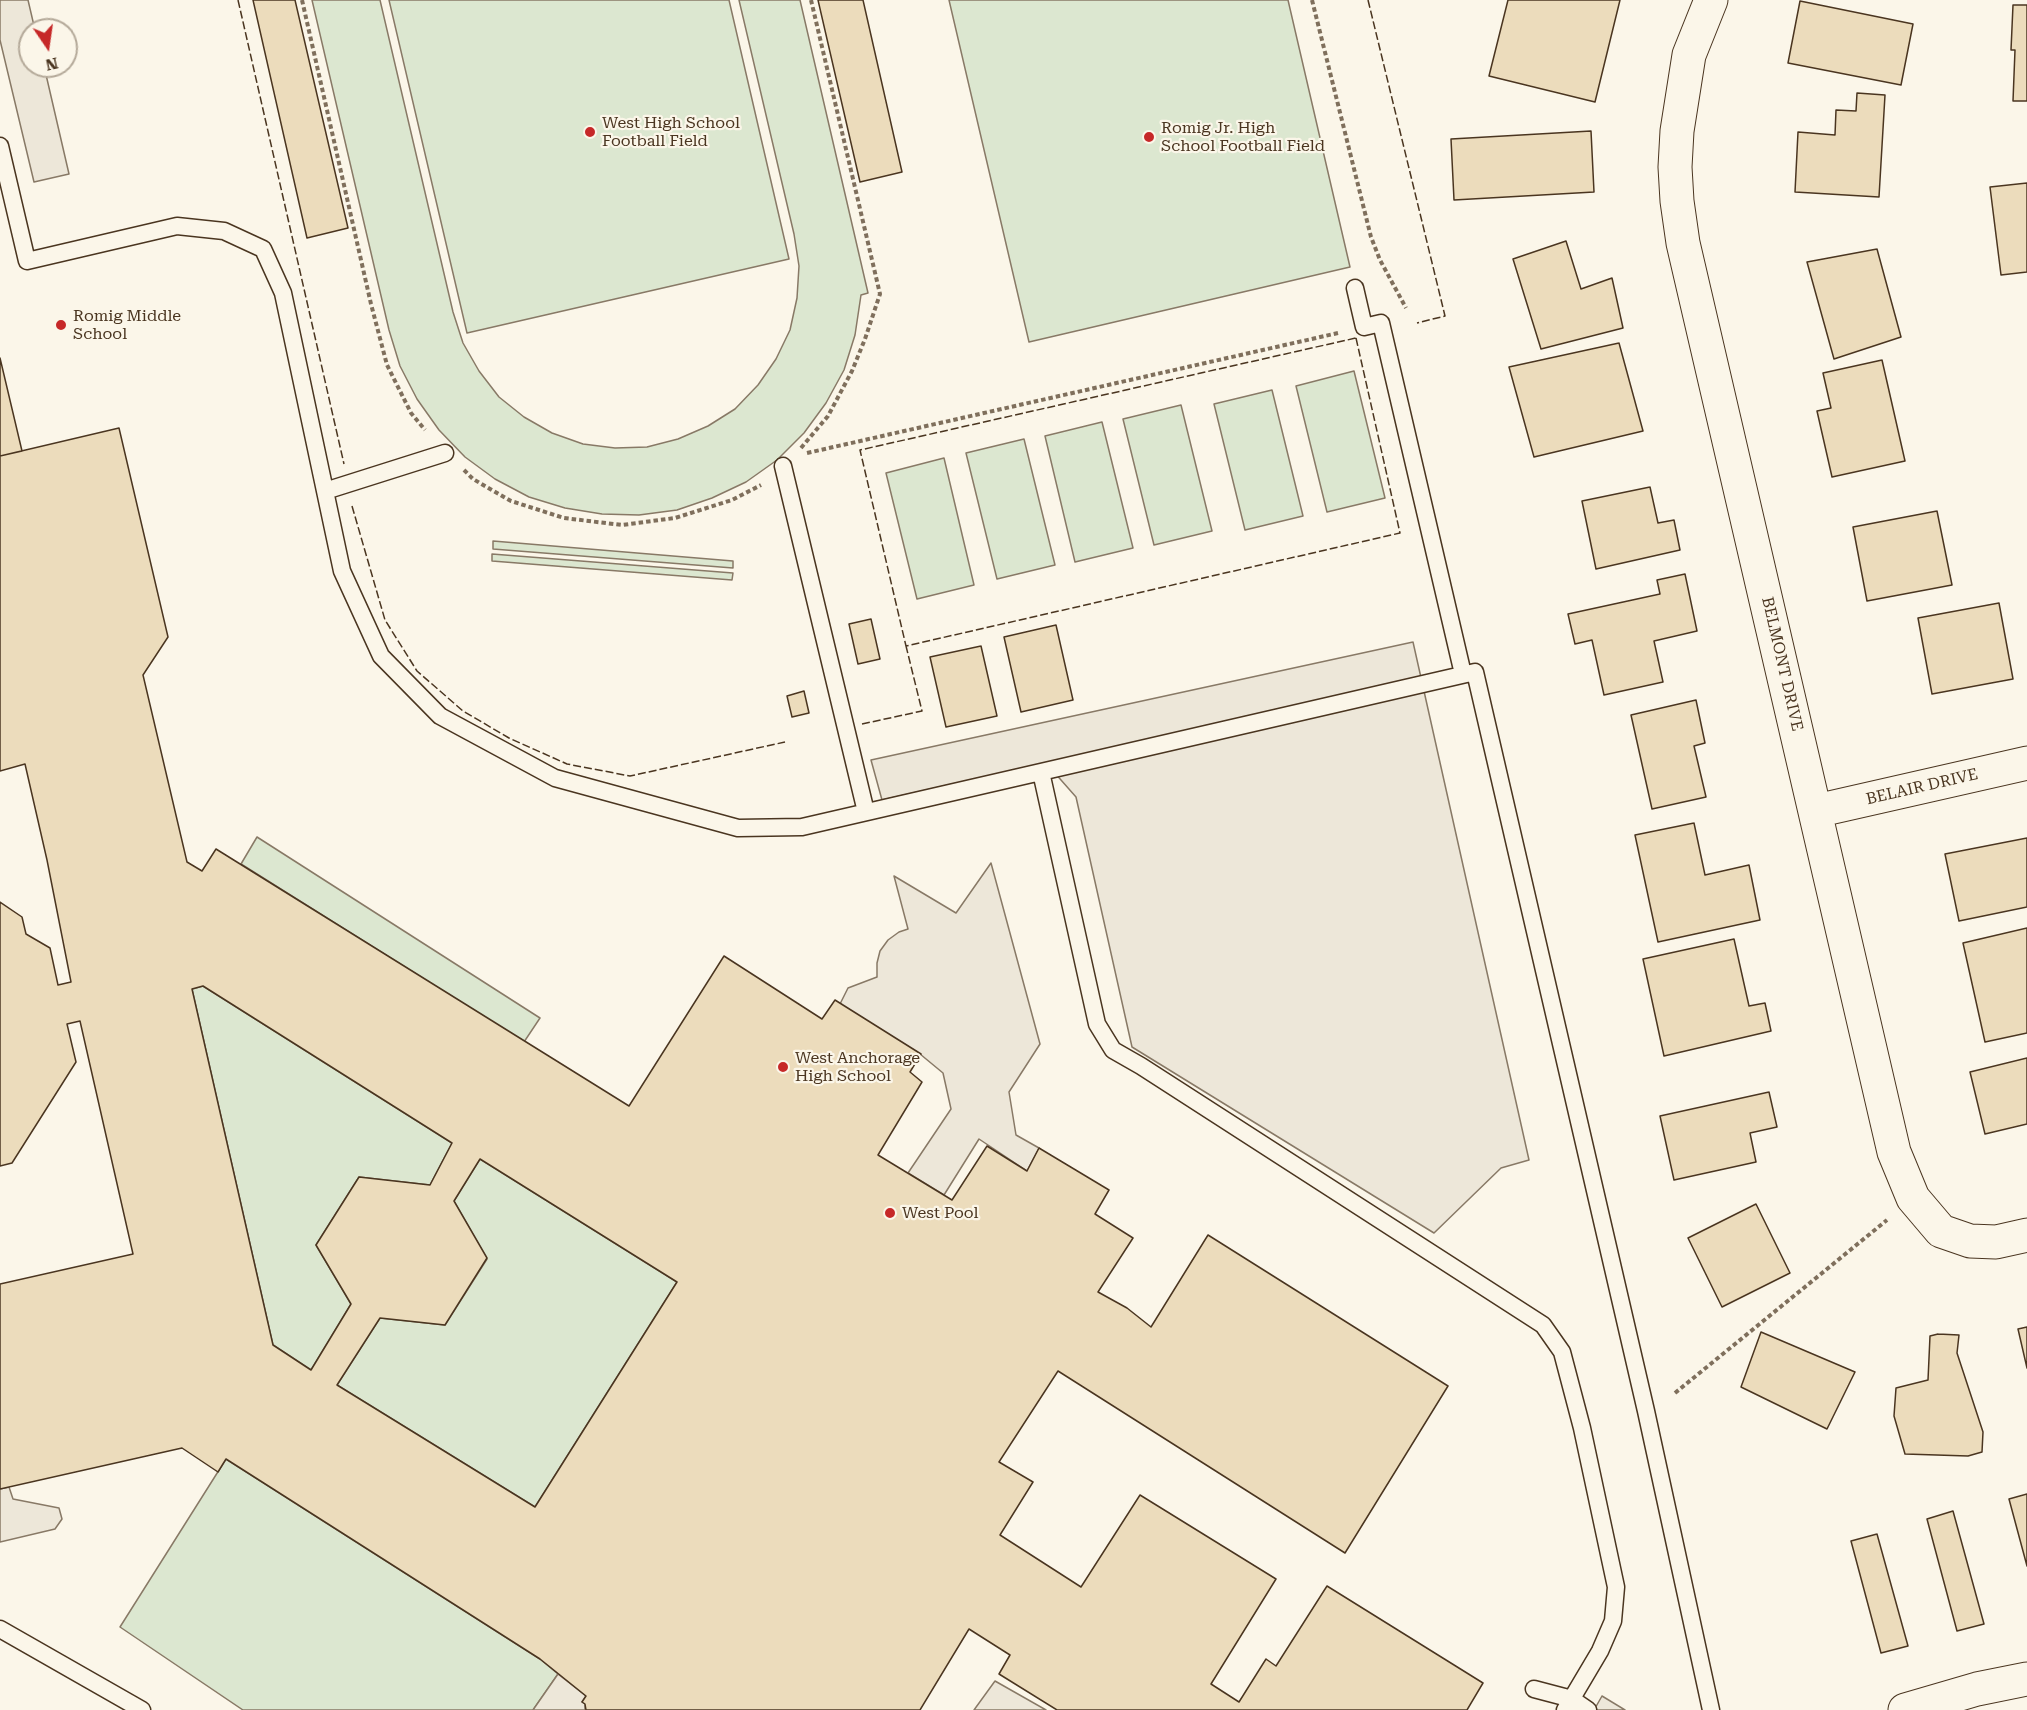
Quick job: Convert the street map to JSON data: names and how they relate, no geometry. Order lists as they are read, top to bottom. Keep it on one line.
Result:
{"streets":{"street":["BELMONT DRIVE","BELAIR DRIVE"]},"crossings":[["BELMONT DRIVE","BELAIR DRIVE"]],"places":["West High School Football Field","Romig Jr. High School Football Field","Romig Middle School","West Anchorage High School","West Pool"],"north":"bottom"}
